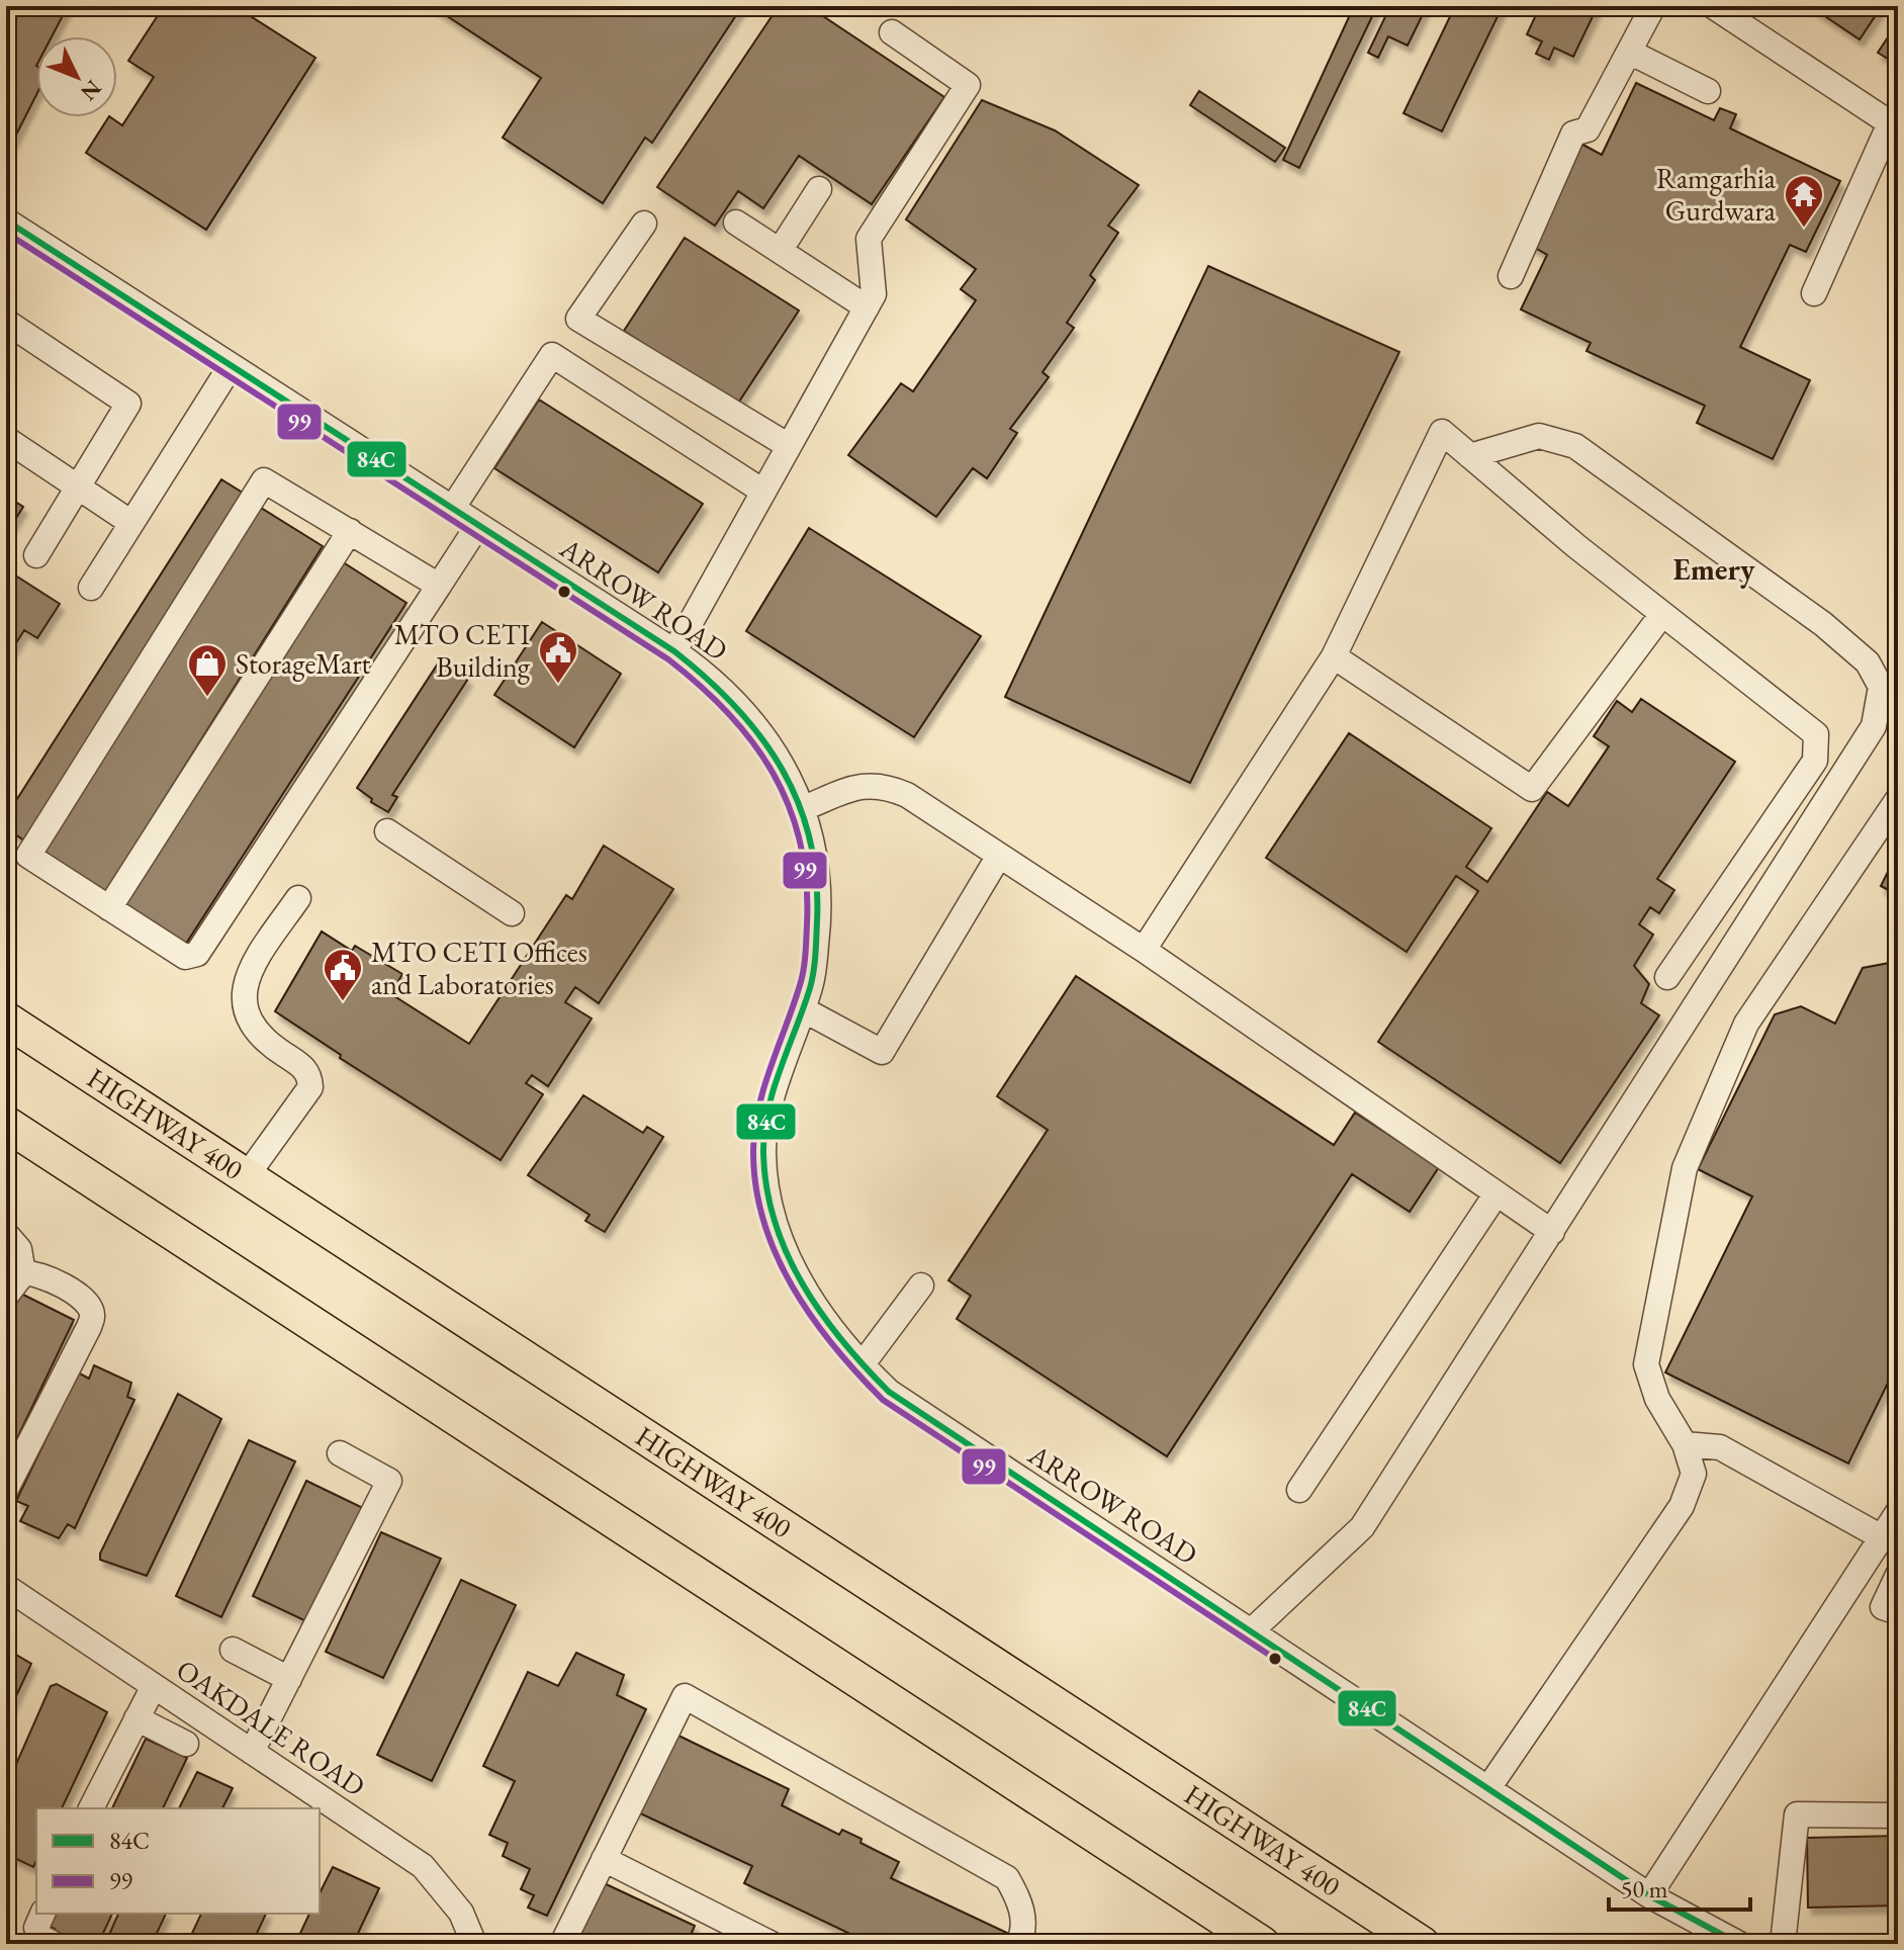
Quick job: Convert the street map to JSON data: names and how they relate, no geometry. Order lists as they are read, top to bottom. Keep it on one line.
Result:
{"streets":{"highway":["HIGHWAY 400"],"street":["ARROW ROAD","OAKDALE ROAD"]},"districts":["Emery"],"places":{"temple":["Ramgarhia Gurdwara"],"public building":["MTO CETI Building","MTO CETI Offices and Laboratories"],"shop":["StorageMart"]},"lines":["transit line 84C","transit line 99"],"legend":["84C","99"],"scale_bar":"50 m","north":"bottom right"}
